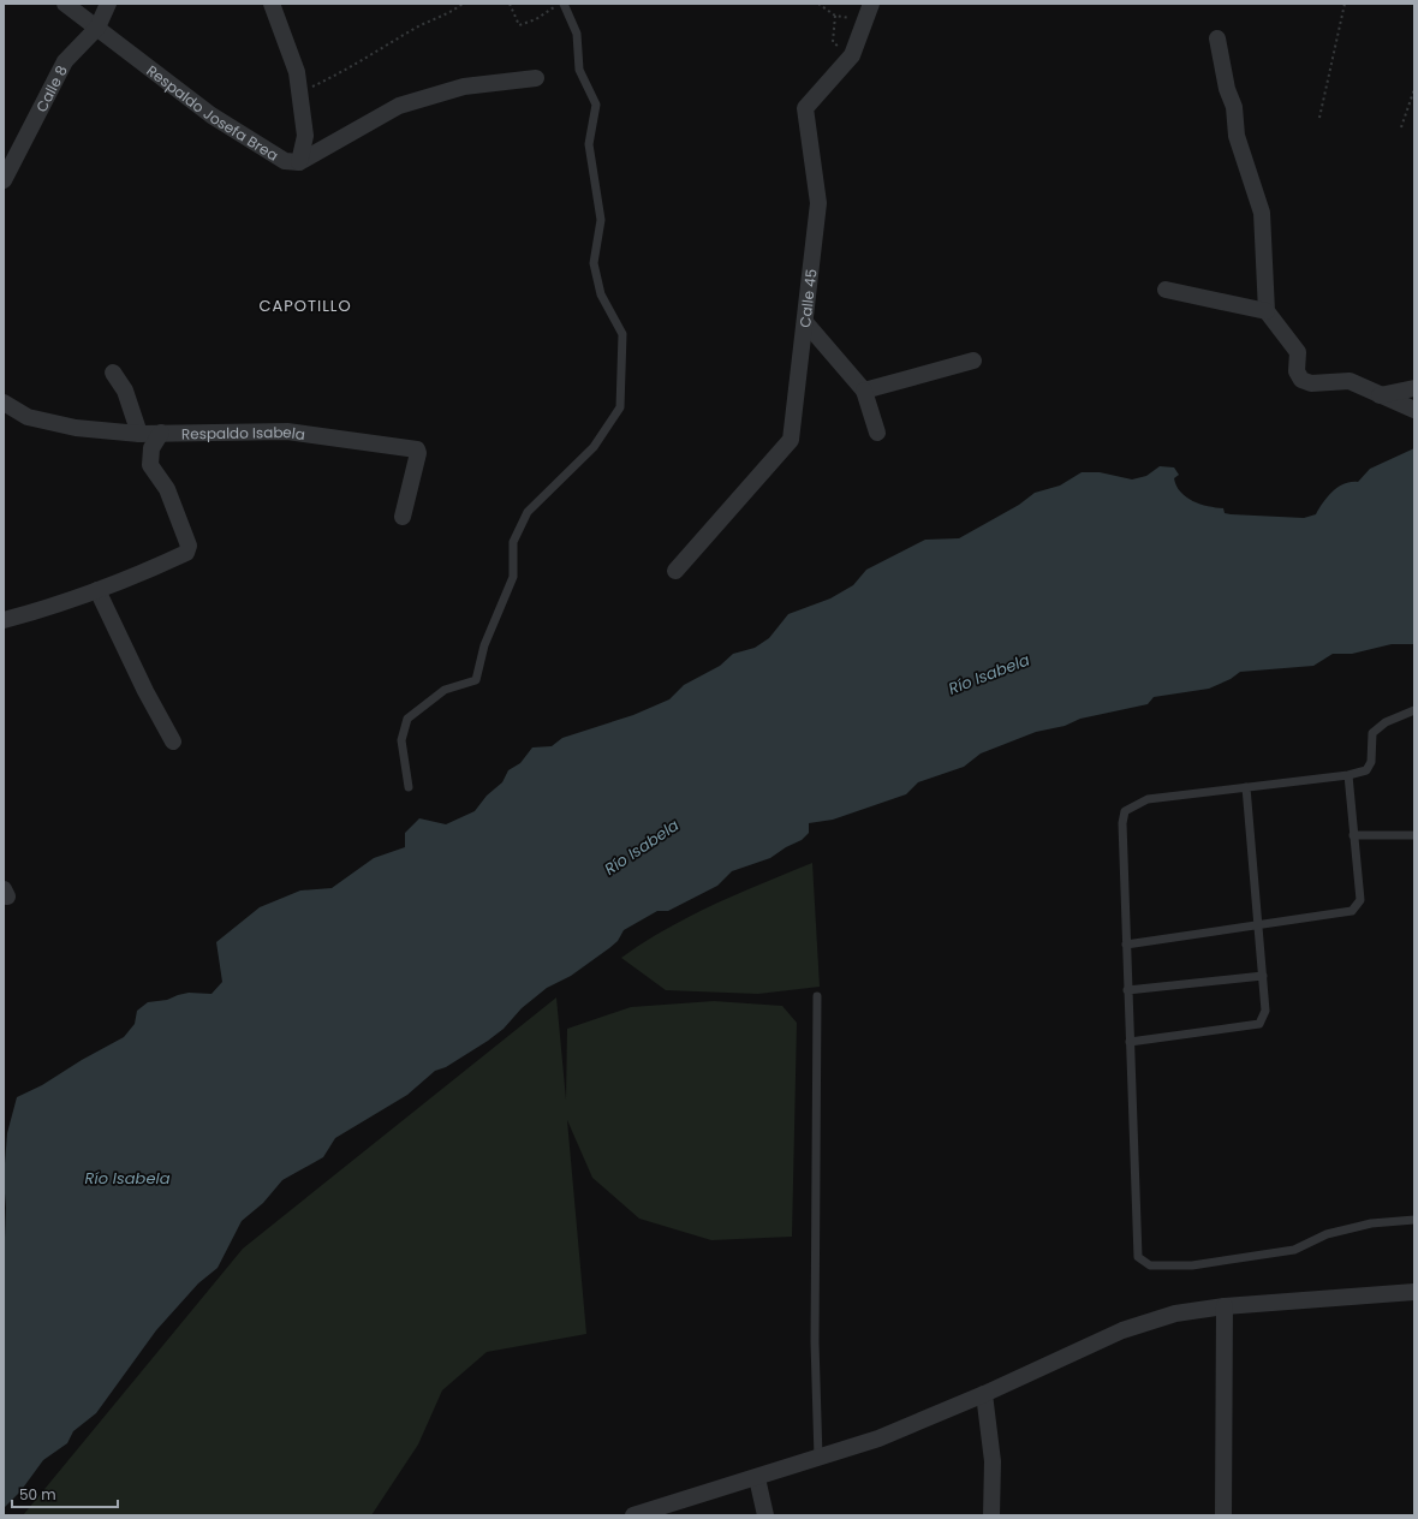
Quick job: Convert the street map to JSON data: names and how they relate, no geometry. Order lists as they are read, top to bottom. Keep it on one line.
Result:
{"streets":{"street":["Calle 8","Respaldo Josefa Brea","Calle 45","Respaldo Isabela"]},"crossings":[["Calle 8","Respaldo Josefa Brea"]],"districts":["CAPOTILLO"],"water":["Río Isabela"],"scale_bar":"50 m"}
